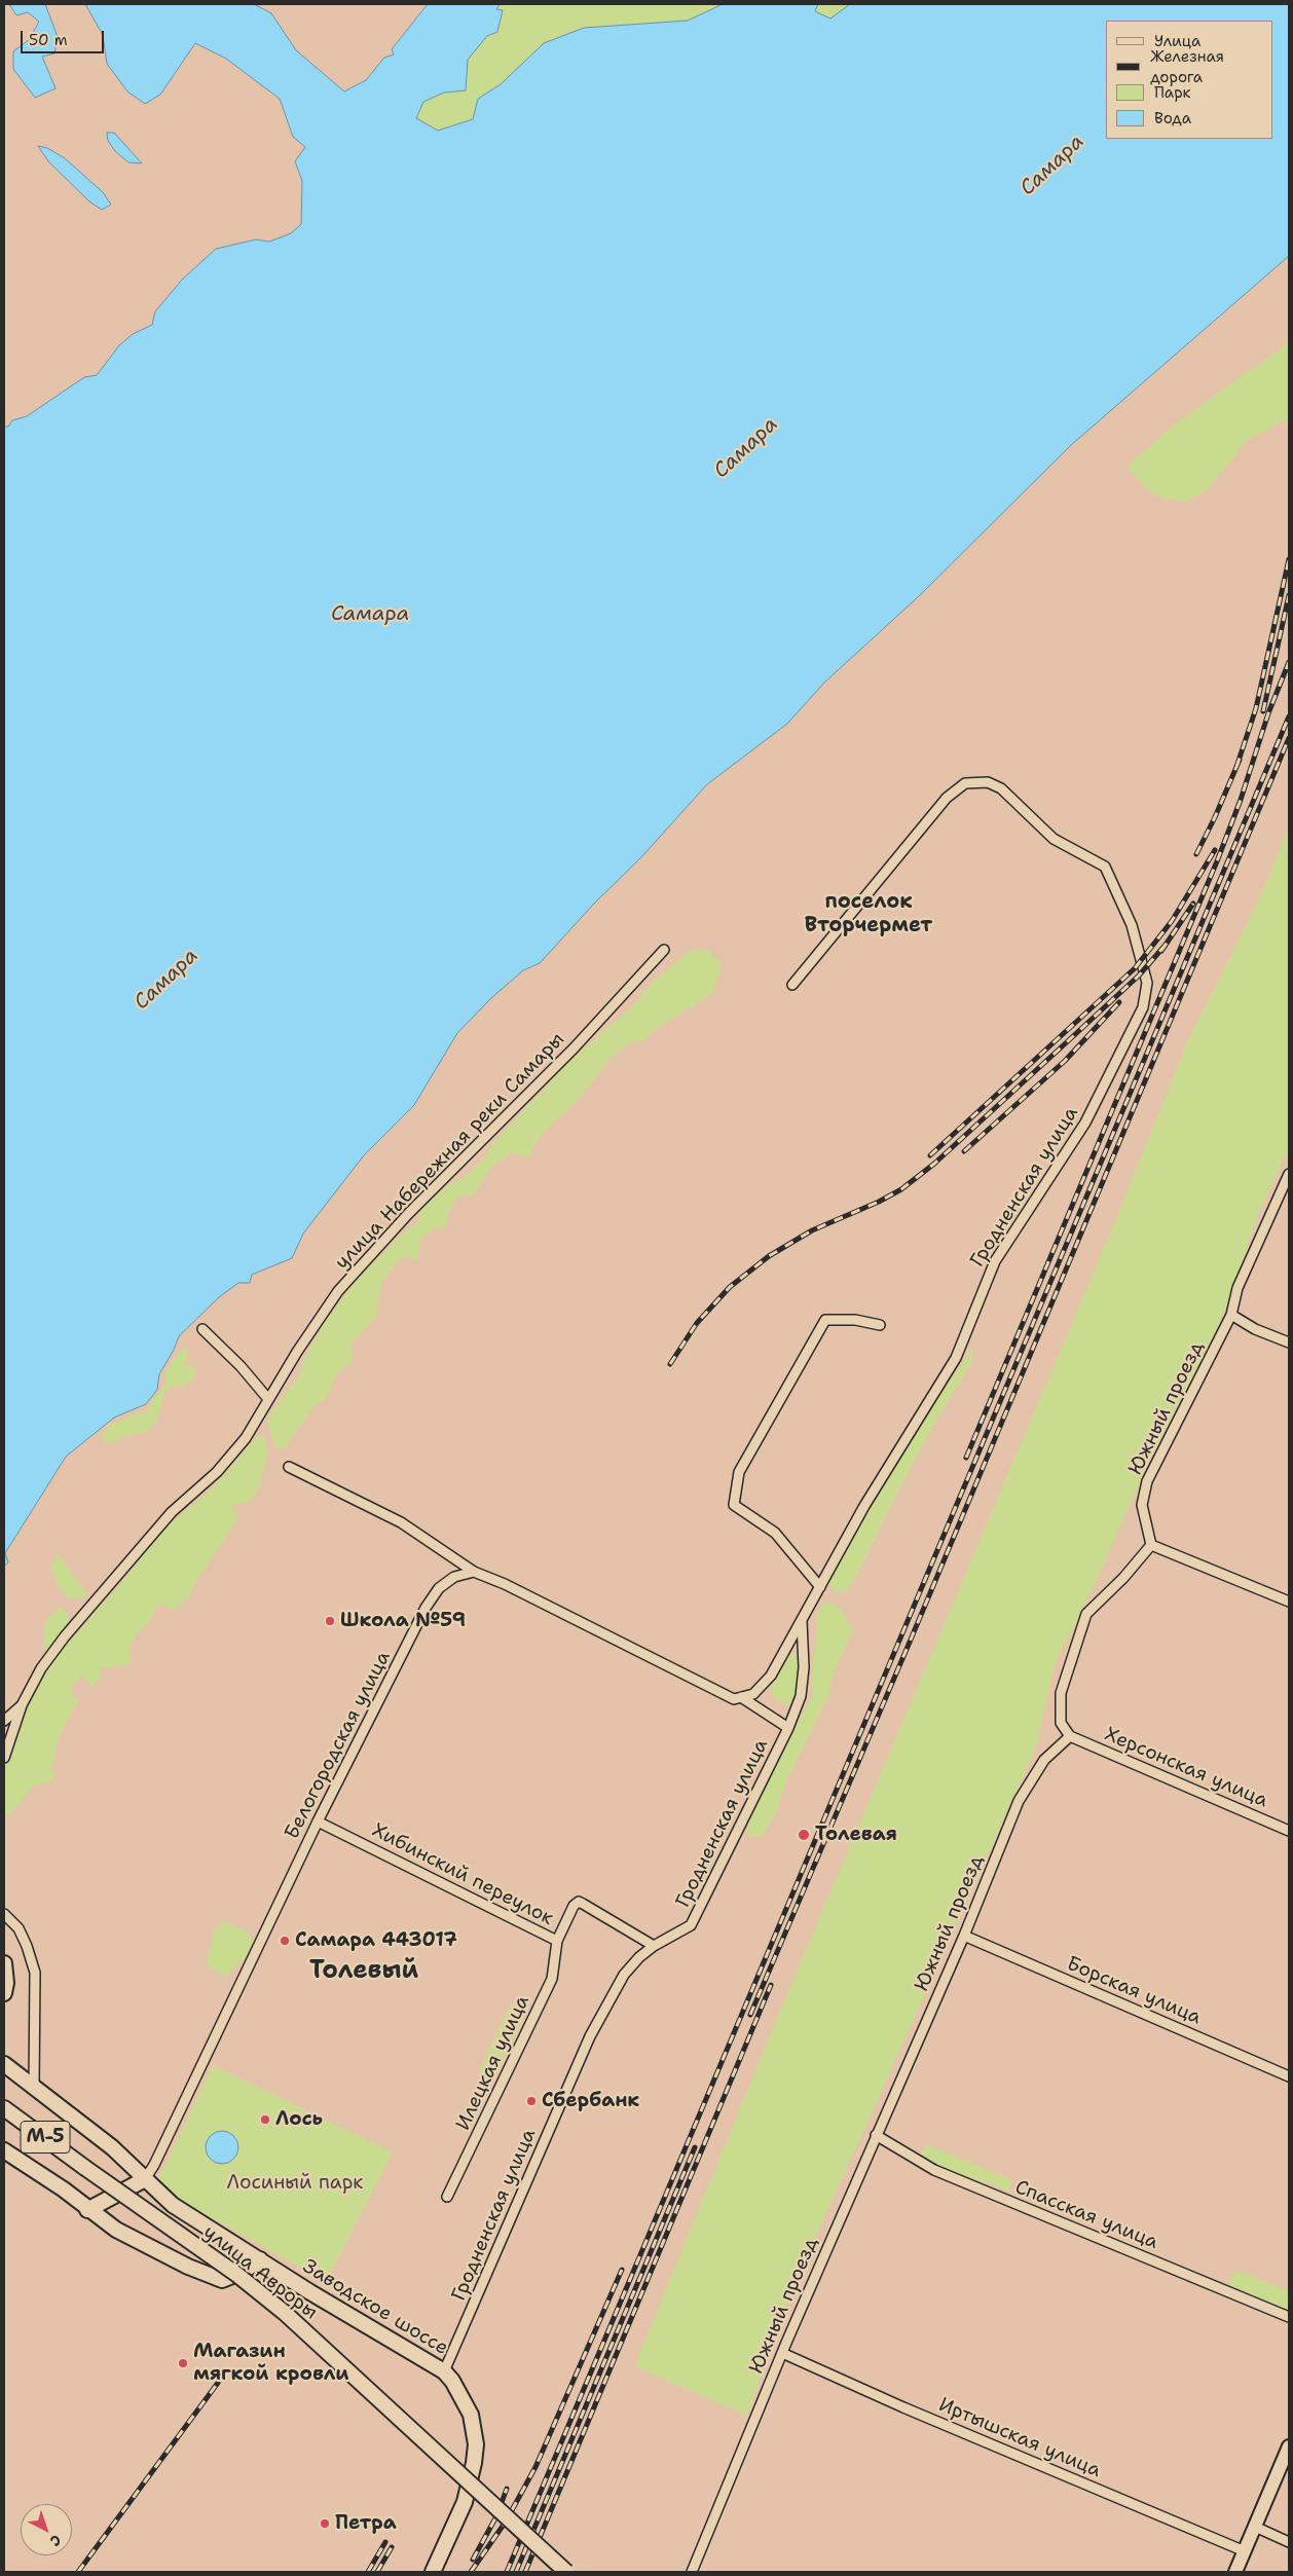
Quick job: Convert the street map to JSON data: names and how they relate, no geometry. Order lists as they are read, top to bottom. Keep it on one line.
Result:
{"streets":{"main road":["М-5","улица Авроры","Заводское шоссе"],"street":["улица Набережная реки Самары","Гродненская улица","Южный проезд","Белогородская улица","Херсонская улица","Хибинский переулок","Борская улица","Илецкая улица","Спасская улица","Иртышская улица"]},"crossings":[["Гродненская улица","Хибинский переулок"],["Гродненская улица","Заводское шоссе"],["Южный проезд","Херсонская улица"],["Южный проезд","Борская улица"],["Южный проезд","Спасская улица"],["Южный проезд","Иртышская улица"],["Белогородская улица","Хибинский переулок"],["Белогородская улица","Заводское шоссе"],["Хибинский переулок","Илецкая улица"]],"districts":["поселок Вторчермет","Толевый"],"water":["Самара"],"parks":["Лосиный парк"],"places":["Школа №59","Толевая","Самара 443017","Сбербанк","Лось","Магазин мягкой кровли","Петра"],"legend":["Улица","Железная дорога","Парк","Вода"],"scale_bar":"50 m","north":"bottom right"}
